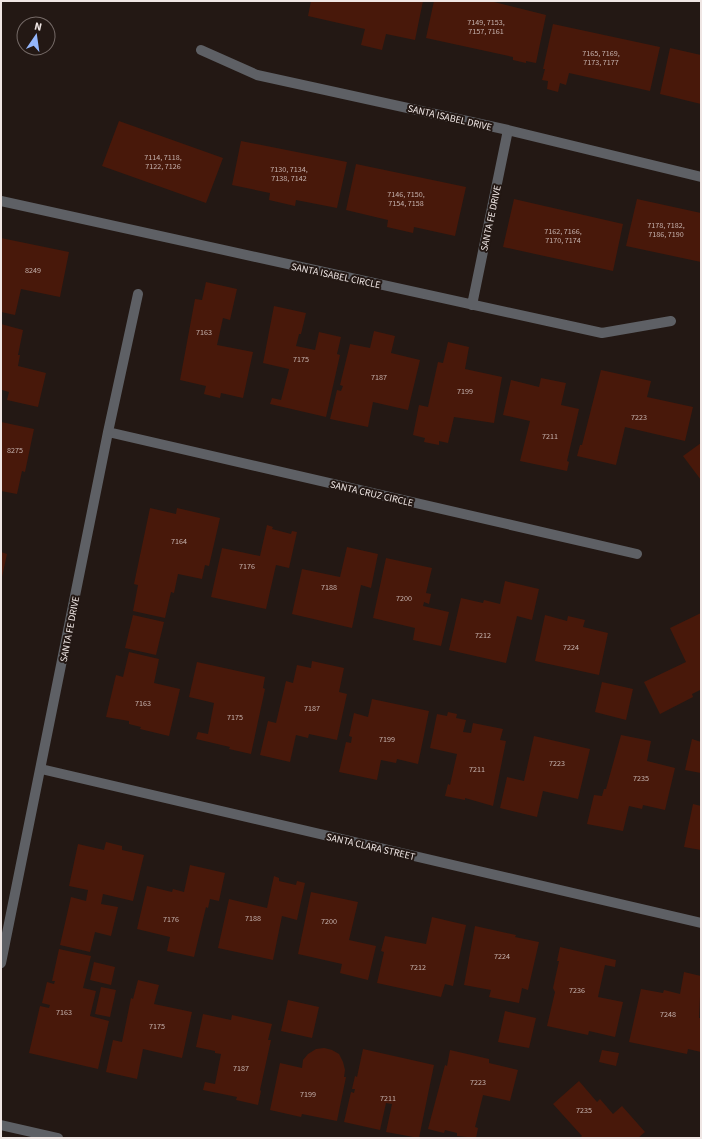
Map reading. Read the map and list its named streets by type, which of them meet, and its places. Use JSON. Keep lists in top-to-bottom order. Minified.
{"streets":{"street":["SANTA ISABEL DRIVE","SANTA FE DRIVE","SANTA ISABEL CIRCLE","SANTA CRUZ CIRCLE","SANTA CLARA STREET"]},"crossings":[["SANTA ISABEL DRIVE","SANTA FE DRIVE"],["SANTA FE DRIVE","SANTA ISABEL CIRCLE"],["SANTA FE DRIVE","SANTA CRUZ CIRCLE"],["SANTA FE DRIVE","SANTA CLARA STREET"]],"house_numbers":["7149, 7153, 7157, 7161","7165, 7169, 7173, 7177","7114, 7118, 7122, 7126","7130, 7134, 7138, 7142","7146, 7150, 7154, 7158","7178, 7182, 7186, 7190","7162, 7166, 7170, 7174","8249","7163","7175","7187","7199","7223","7211","8275","7164","7176","7188","7200","7212","7224","7163","7187","7175","7199","7223","7211","7235","7188","7176","7200","7224","7212","7236","7163","7248","7175","7187","7223","7199","7211","7235"],"north":"top"}
